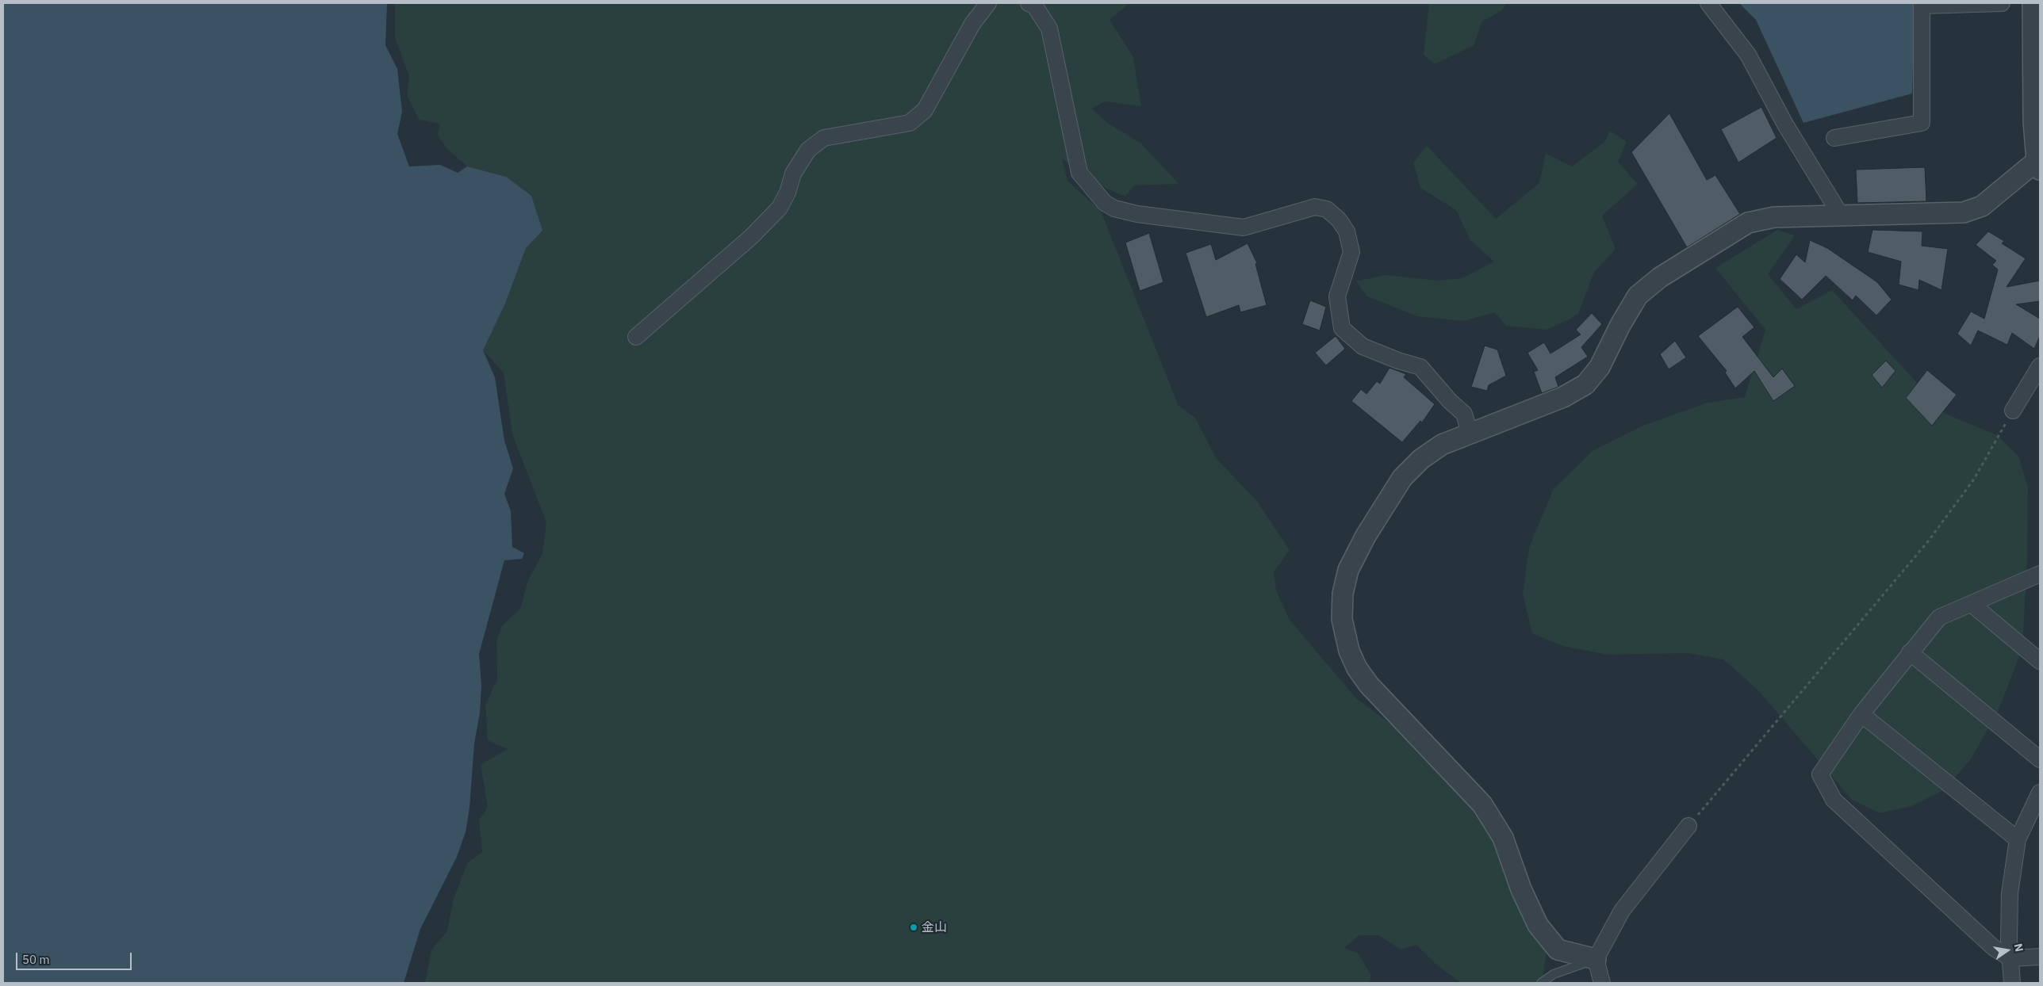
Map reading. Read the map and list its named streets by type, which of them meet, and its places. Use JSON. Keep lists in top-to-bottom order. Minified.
{"places":["金山"],"scale_bar":"50 m","north":"right"}
